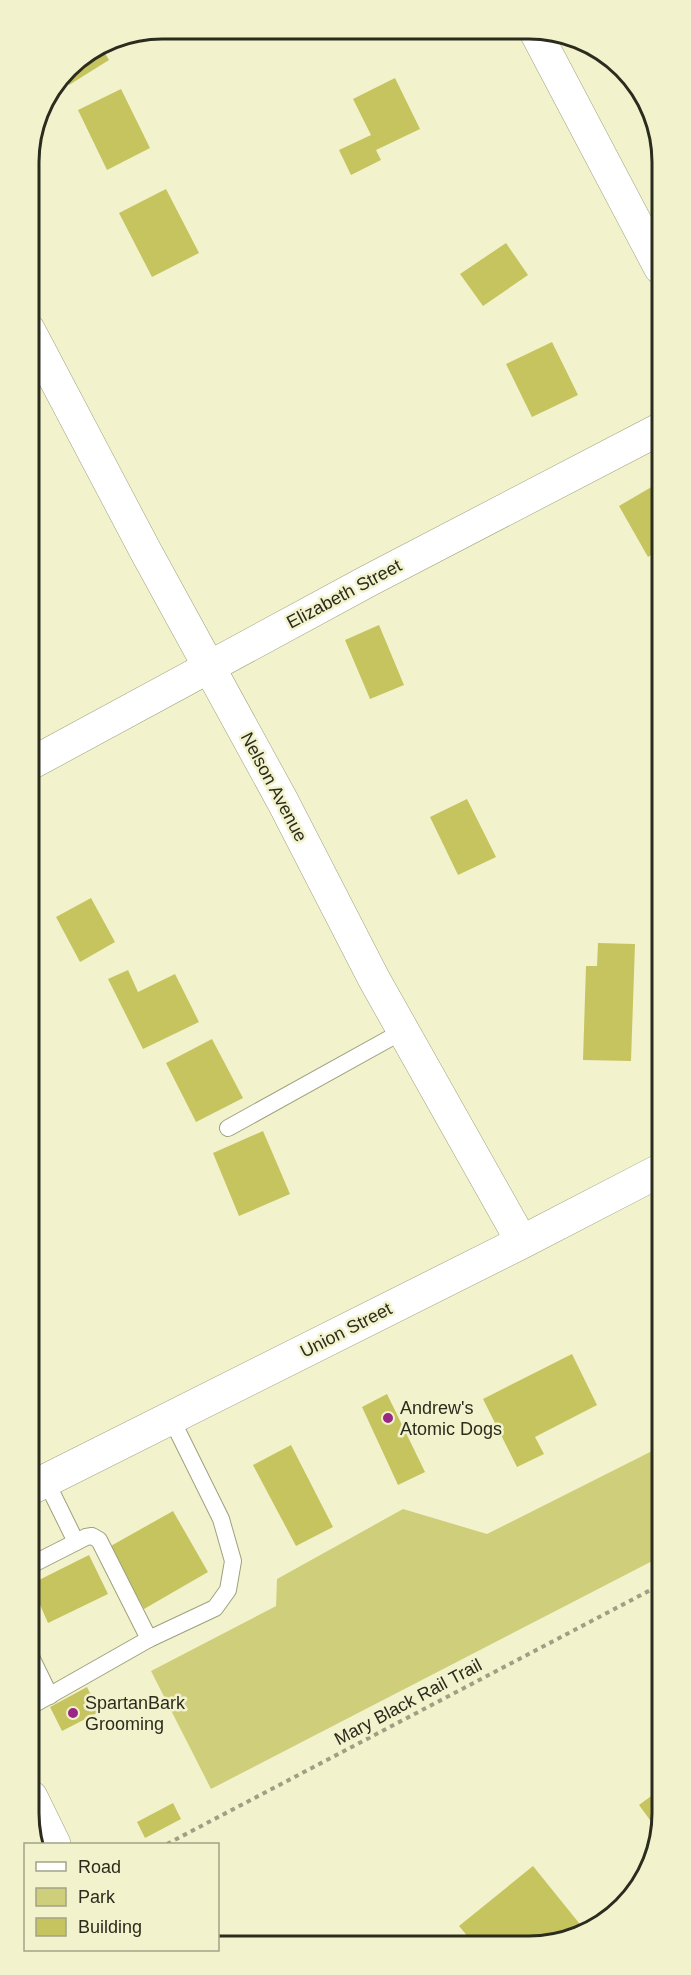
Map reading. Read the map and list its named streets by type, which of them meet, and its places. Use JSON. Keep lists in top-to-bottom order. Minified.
{"streets":{"main road":["Union Street"],"street":["Elizabeth Street","Nelson Avenue"],"path":["Mary Black Rail Trail"]},"crossings":[["Elizabeth Street","Nelson Avenue"],["Nelson Avenue","Union Street"]],"places":["Andrew's Atomic Dogs","SpartanBark Grooming"],"legend":["Road","Park","Building"]}
